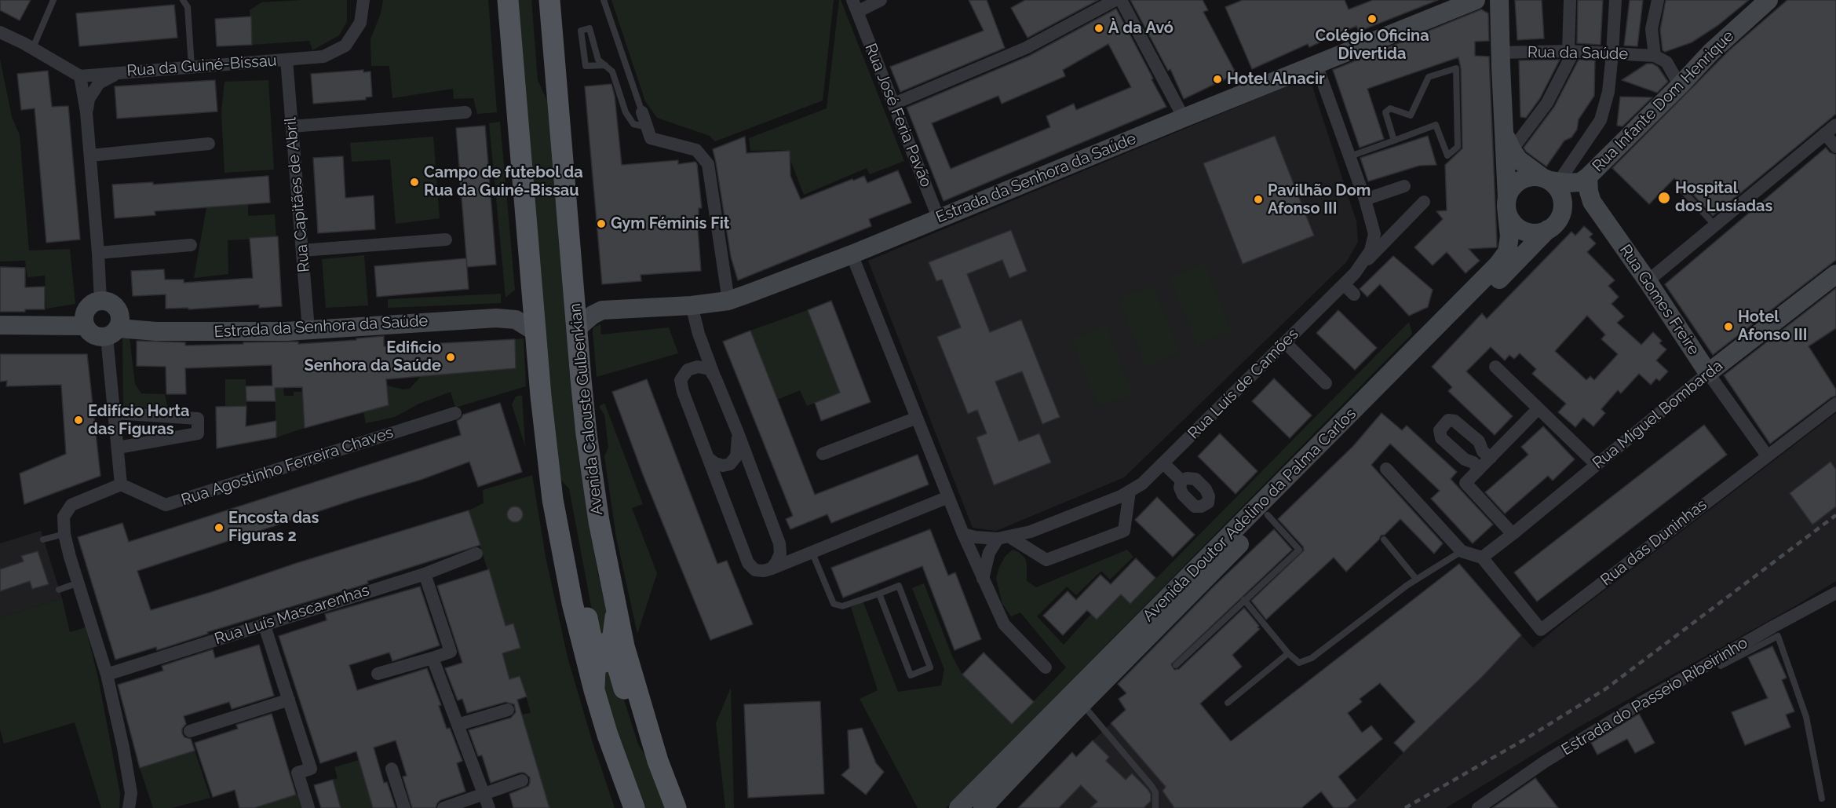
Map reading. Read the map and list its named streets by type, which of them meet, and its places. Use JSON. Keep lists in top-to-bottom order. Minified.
{"streets":{"main road":["Avenida Calouste Gulbenkian"],"street":["Rua da Saúde","Rua da Guiné-Bissau","Rua Infante Dom Henrique","Rua José Feria Pavão","Estrada da Senhora da Saúde","Rua Capitães de Abril","Rua Gomes Freire","Rua Luís de Camões","Rua Miguel Bombarda","Rua Agostinho Ferreira Chaves","Avenida Doutor Adelino da Palma Carlos","Rua das Duninhas","Rua Luís Mascarenhas","Estrada do Passeio Ribeirinho"]},"crossings":[["Rua da Saúde","Avenida Doutor Adelino da Palma Carlos"],["Rua da Guiné-Bissau","Rua Capitães de Abril"],["Rua Infante Dom Henrique","Rua Gomes Freire"],["Rua Infante Dom Henrique","Avenida Doutor Adelino da Palma Carlos"],["Rua José Feria Pavão","Estrada da Senhora da Saúde"],["Estrada da Senhora da Saúde","Rua Capitães de Abril"],["Estrada da Senhora da Saúde","Rua Luís de Camões"],["Estrada da Senhora da Saúde","Avenida Doutor Adelino da Palma Carlos"],["Rua Gomes Freire","Rua Miguel Bombarda"],["Rua Gomes Freire","Avenida Doutor Adelino da Palma Carlos"],["Rua Gomes Freire","Rua das Duninhas"],["Rua Miguel Bombarda","Rua das Duninhas"]],"places":["Colégio Oficina Divertida","À da Avó","Hotel Alnacir","Campo de futebol da Rua da Guiné-Bissau","Hospital dos Lusíadas","Pavilhão Dom Afonso III","Gym Féminis Fit","Hotel Afonso III","Edificio Senhora da Saúde","Edifício Horta das Figuras","Encosta das Figuras 2"]}
